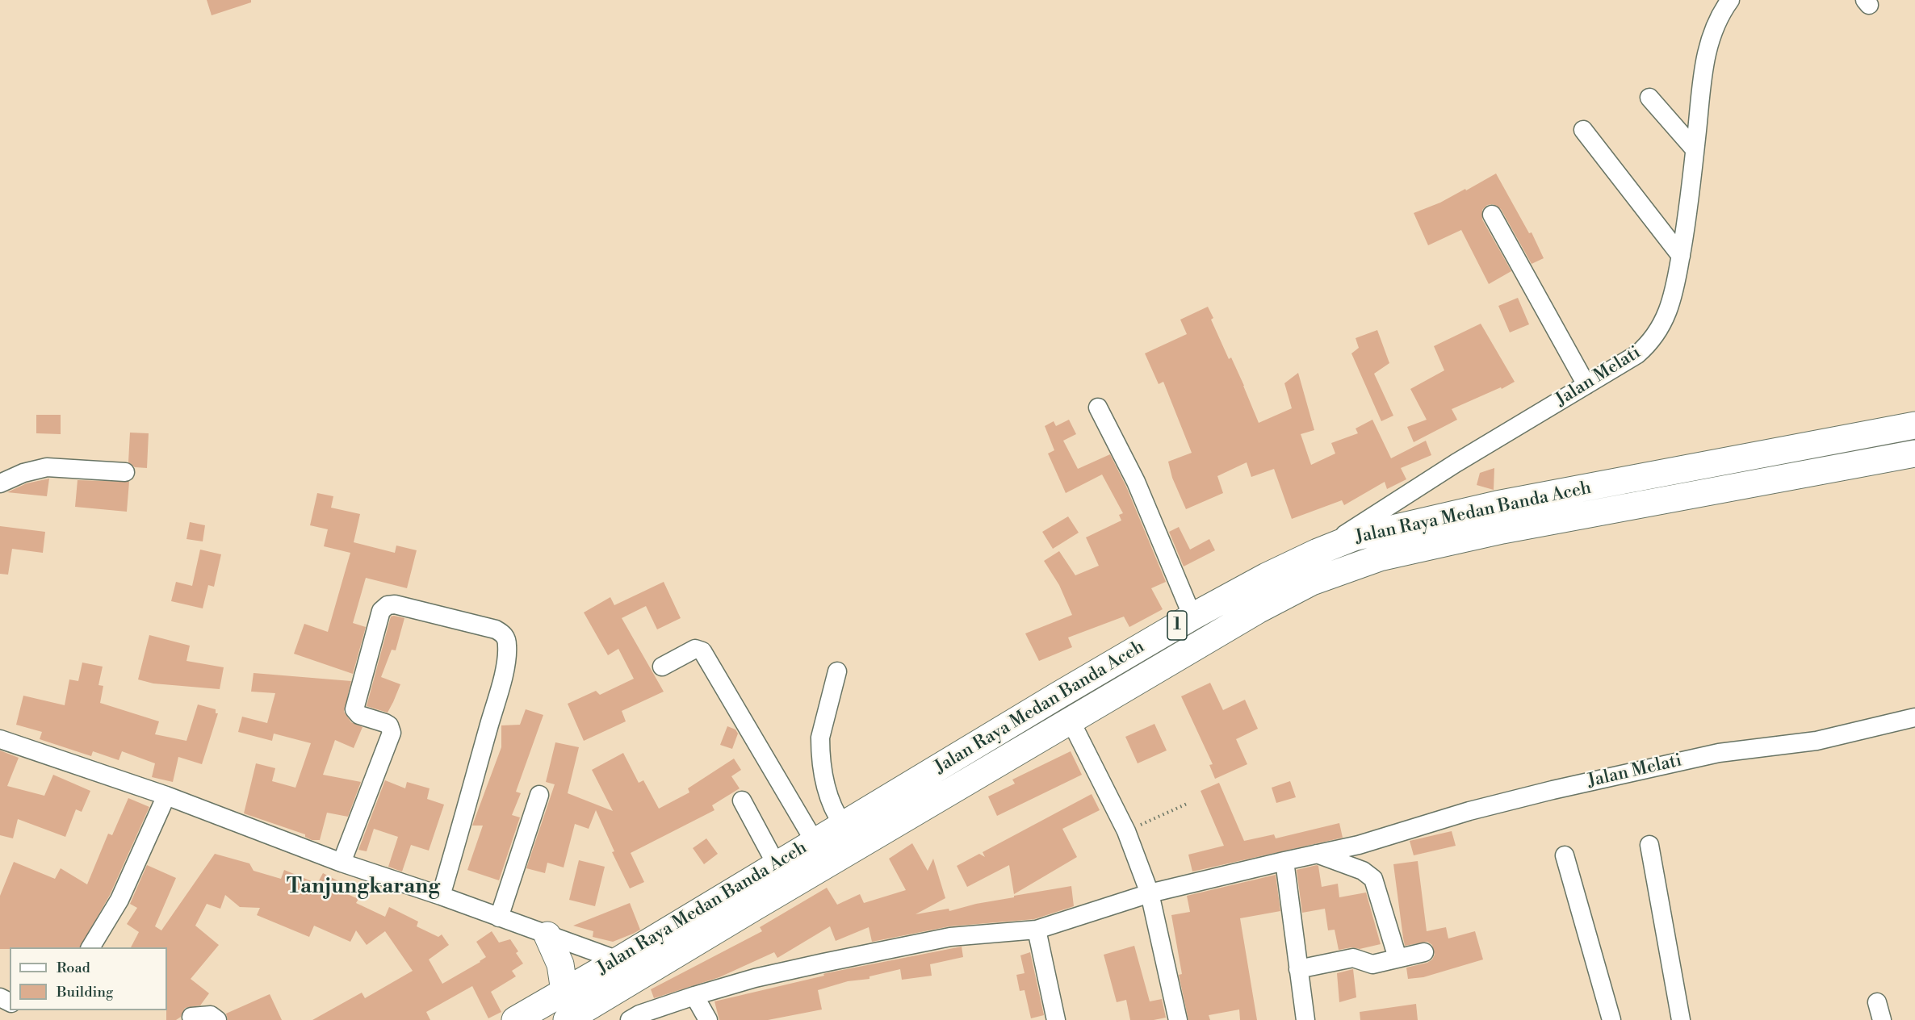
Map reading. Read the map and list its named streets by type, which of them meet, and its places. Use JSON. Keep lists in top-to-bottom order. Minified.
{"streets":{"highway":["Jalan Raya Medan Banda Aceh","1"],"street":["Jalan Melati"]},"crossings":[["Jalan Melati","Jalan Raya Medan Banda Aceh"]],"districts":["Tanjungkarang"],"legend":["Road","Building"]}
